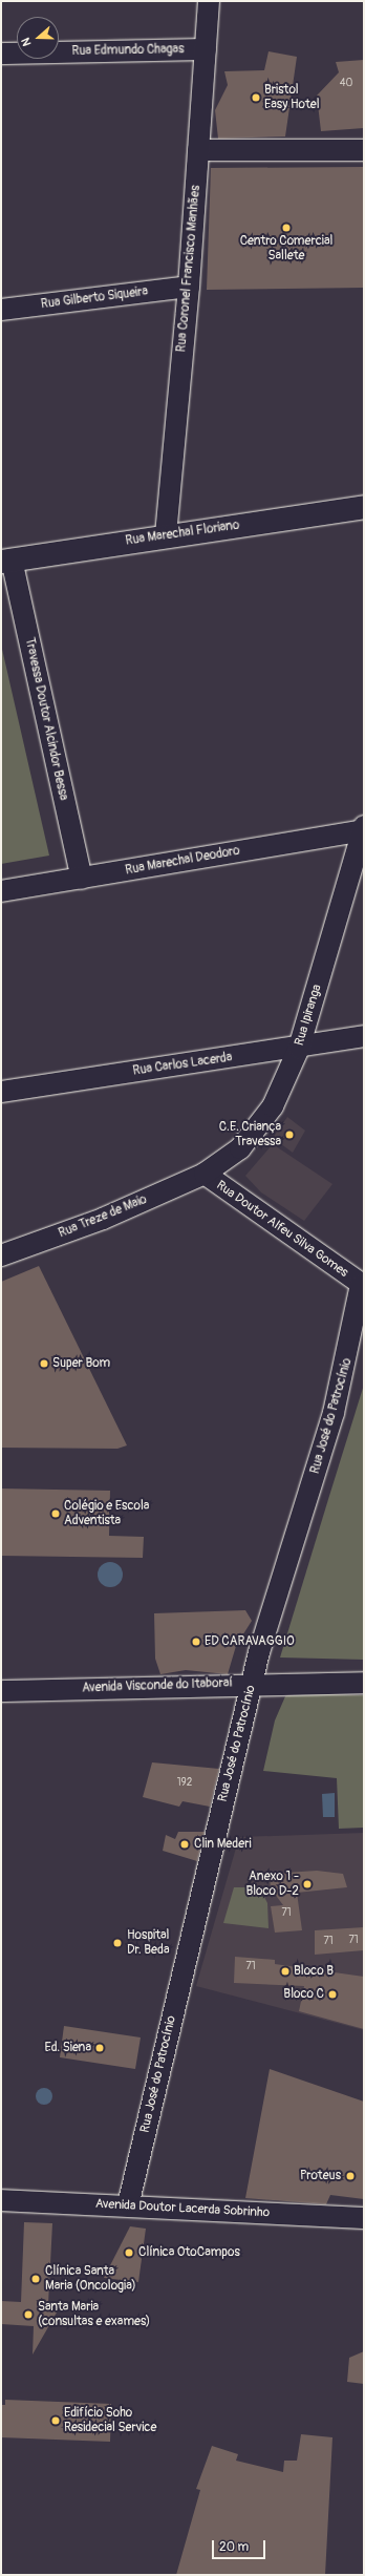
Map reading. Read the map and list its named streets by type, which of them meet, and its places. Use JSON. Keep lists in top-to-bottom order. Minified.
{"streets":{"main road":["Rua Marechal Floriano"],"street":["Rua Edmundo Chagas","Rua Coronel Francisco Manhães","Rua Gilberto Siqueira","Travessa Doutor Alcindor Bessa","Rua Marechal Deodoro","Rua Ipiranga","Rua Carlos Lacerda","Rua Treze de Maio","Rua Doutor Alfeu Silva Gomes","Rua José do Patrocínio","Avenida Visconde do Itaboraí","Avenida Doutor Lacerda Sobrinho"]},"crossings":[["Rua Edmundo Chagas","Rua Coronel Francisco Manhães"],["Rua Coronel Francisco Manhães","Rua Gilberto Siqueira"],["Rua Coronel Francisco Manhães","Rua Marechal Floriano"],["Rua Marechal Floriano","Travessa Doutor Alcindor Bessa"],["Travessa Doutor Alcindor Bessa","Rua Marechal Deodoro"],["Rua Marechal Deodoro","Rua Ipiranga"],["Rua Ipiranga","Rua Carlos Lacerda"],["Rua Ipiranga","Rua Treze de Maio"],["Rua Ipiranga","Rua Doutor Alfeu Silva Gomes"],["Rua Treze de Maio","Rua Doutor Alfeu Silva Gomes"],["Rua Doutor Alfeu Silva Gomes","Rua José do Patrocínio"],["Rua José do Patrocínio","Avenida Visconde do Itaboraí"],["Rua José do Patrocínio","Avenida Doutor Lacerda Sobrinho"]],"places":["Bristol Easy Hotel","Centro Comercial Sallete","C.E. Criança Travessa","Super Bom","Colégio e Escola Adventista","ED CARAVAGGIO","Clin Mederi","Anexo 1 - Bloco D-2","Hospital Dr. Beda","Bloco B","Bloco C","Ed. Siena","Proteus","Clínica OtoCampos","Clínica Santa Maria (Oncologia)","Santa Maria (consultas e exames)","Edifício Soho Residecial Service"],"house_numbers":["40","192","71","71","71","71"],"scale_bar":"20 m","north":"left"}
